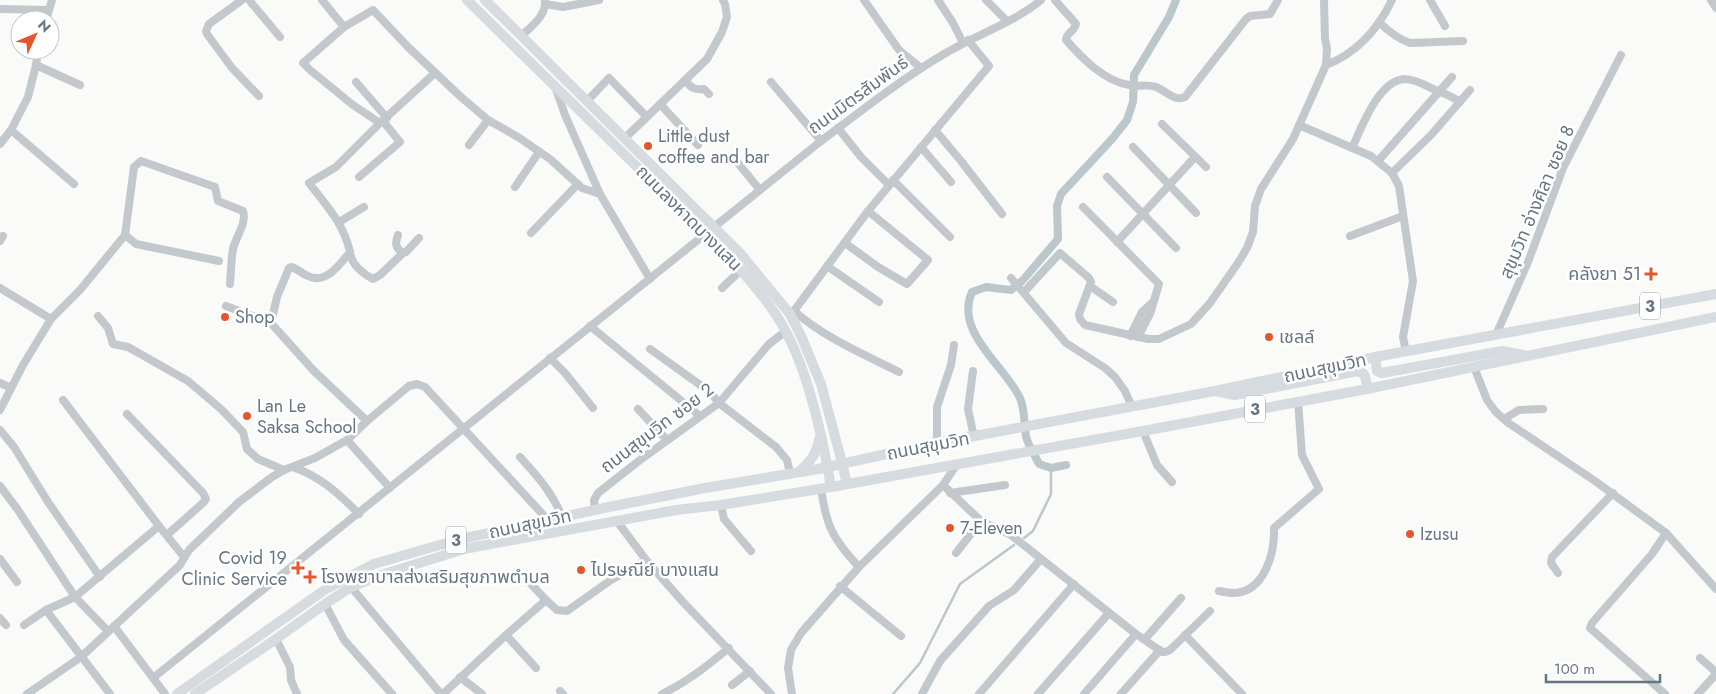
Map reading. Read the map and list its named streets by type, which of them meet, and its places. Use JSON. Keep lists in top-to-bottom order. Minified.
{"streets":{"main road":["ถนนลงหาดบางแสน","3","ถนนสุขุมวิท"],"street":["ถนนมิตรสัมพันธ์","สุขุมวิท อ่างศิลา ซอย 8","ถนนสุขุมวิท ซอย 2"]},"crossings":[["ถนนมิตรสัมพันธ์","ถนนลงหาดบางแสน"],["สุขุมวิท อ่างศิลา ซอย 8","ถนนสุขุมวิท"],["ถนนลงหาดบางแสน","ถนนสุขุมวิท"],["ถนนลงหาดบางแสน","ถนนสุขุมวิท ซอย 2"],["ถนนสุขุมวิท","ถนนสุขุมวิท ซอย 2"]],"places":{"other":["Little dust coffee and bar","Shop","เชลล์","Lan Le Saksa School","7-Eleven","Izusu","ไปรษณีย์ บางแสน"],"health":["คลังยา 51","Covid 19 Clinic Service","โรงพยาบาลส่งเสริมสุขภาพตำบล"]},"scale_bar":"100 m","north":"top right"}
